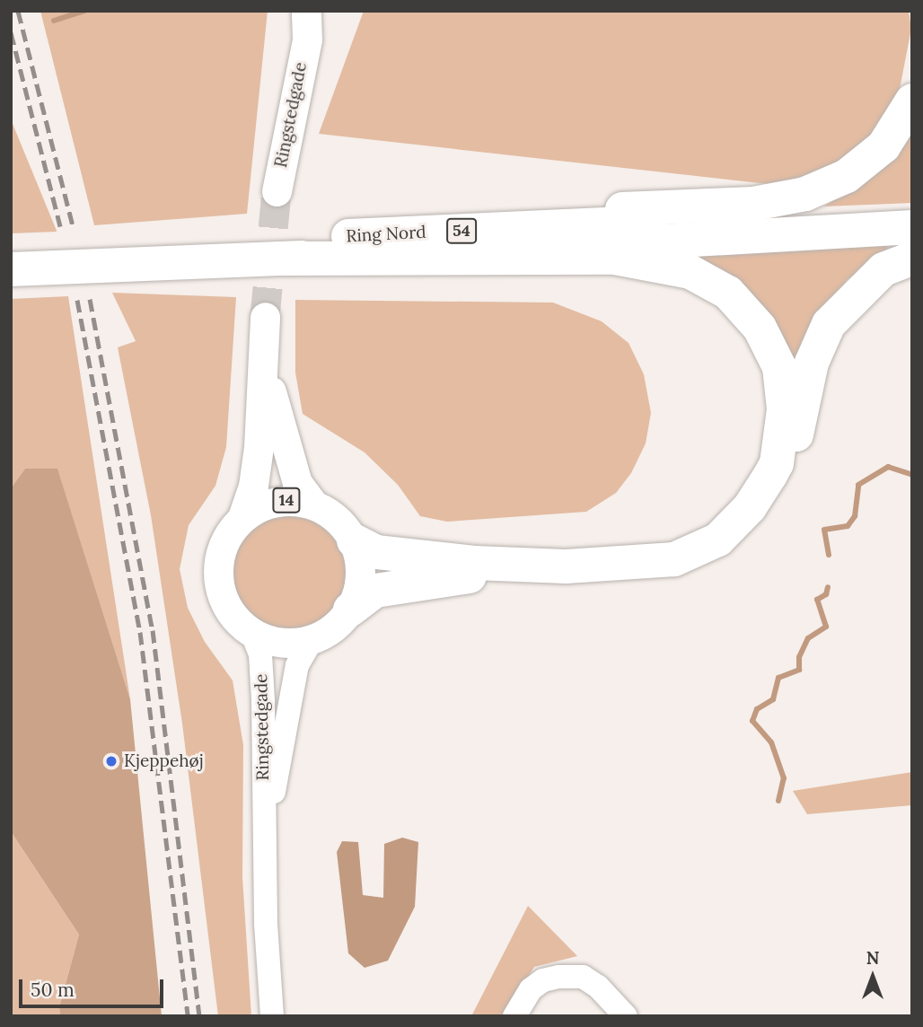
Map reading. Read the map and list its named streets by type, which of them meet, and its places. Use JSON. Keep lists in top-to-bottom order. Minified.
{"streets":{"highway":["54","Ring Nord"],"main road":["Ringstedgade","14"]},"crossings":[["Ringstedgade","14"]],"places":["Kjeppehøj"],"scale_bar":"50 m","north":"top"}
